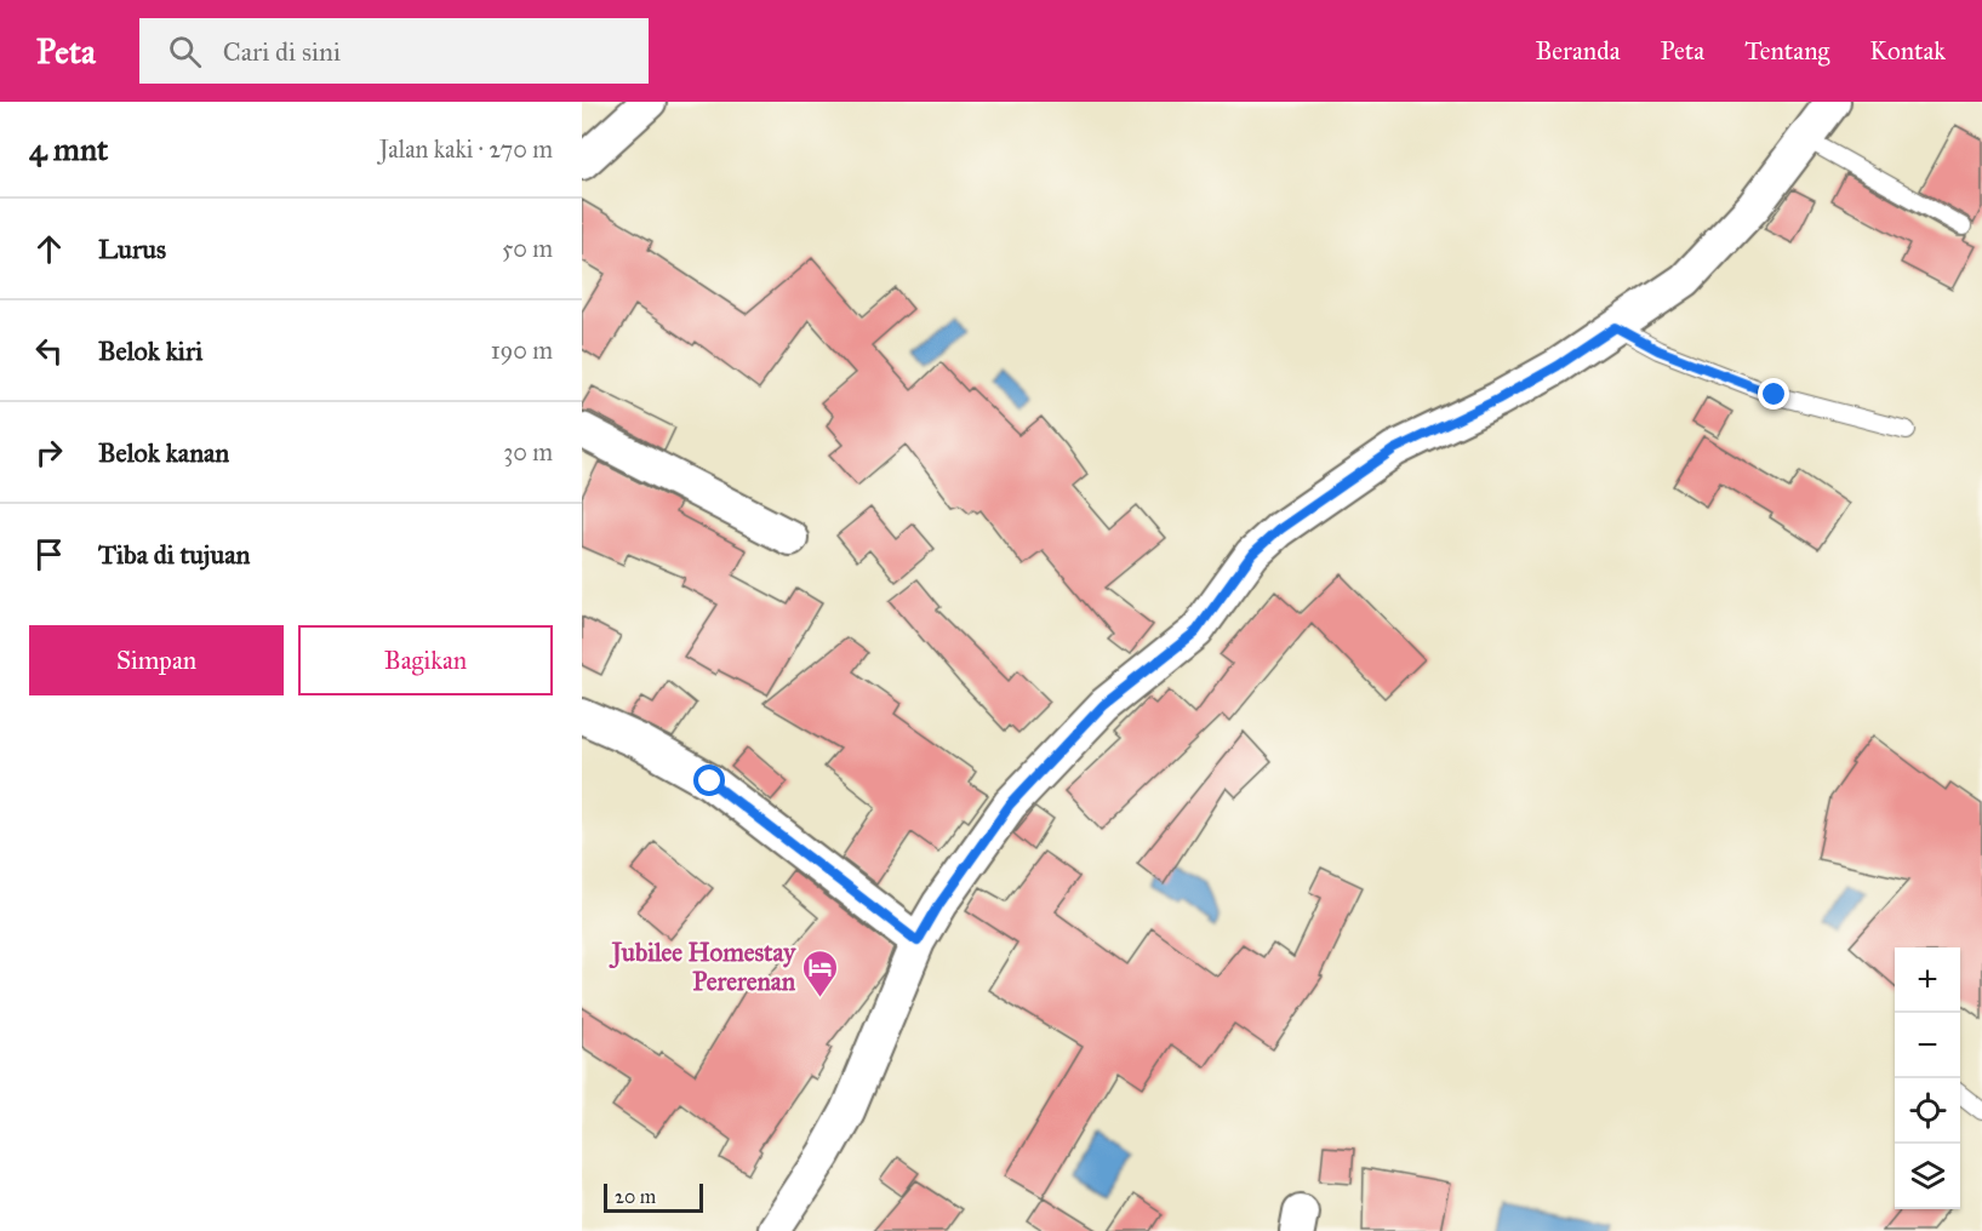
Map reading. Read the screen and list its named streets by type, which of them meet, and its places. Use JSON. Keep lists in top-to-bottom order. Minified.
{"places":{"hotel":["Jubilee Homestay Pererenan"]},"scale_bar":"20 m","page":{"header":"Peta","search":"Cari di sini","nav":["Beranda","Peta","Tentang","Kontak"],"heading":["4 mnt","Jalan kaki · 270 m"],"list":[["Lurus","50 m"],["Belok kiri","190 m"],["Belok kanan","30 m"],"Tiba di tujuan"],"buttons":["Simpan","Bagikan"],"map_buttons":["+","−"],"scale":"20 m"}}
